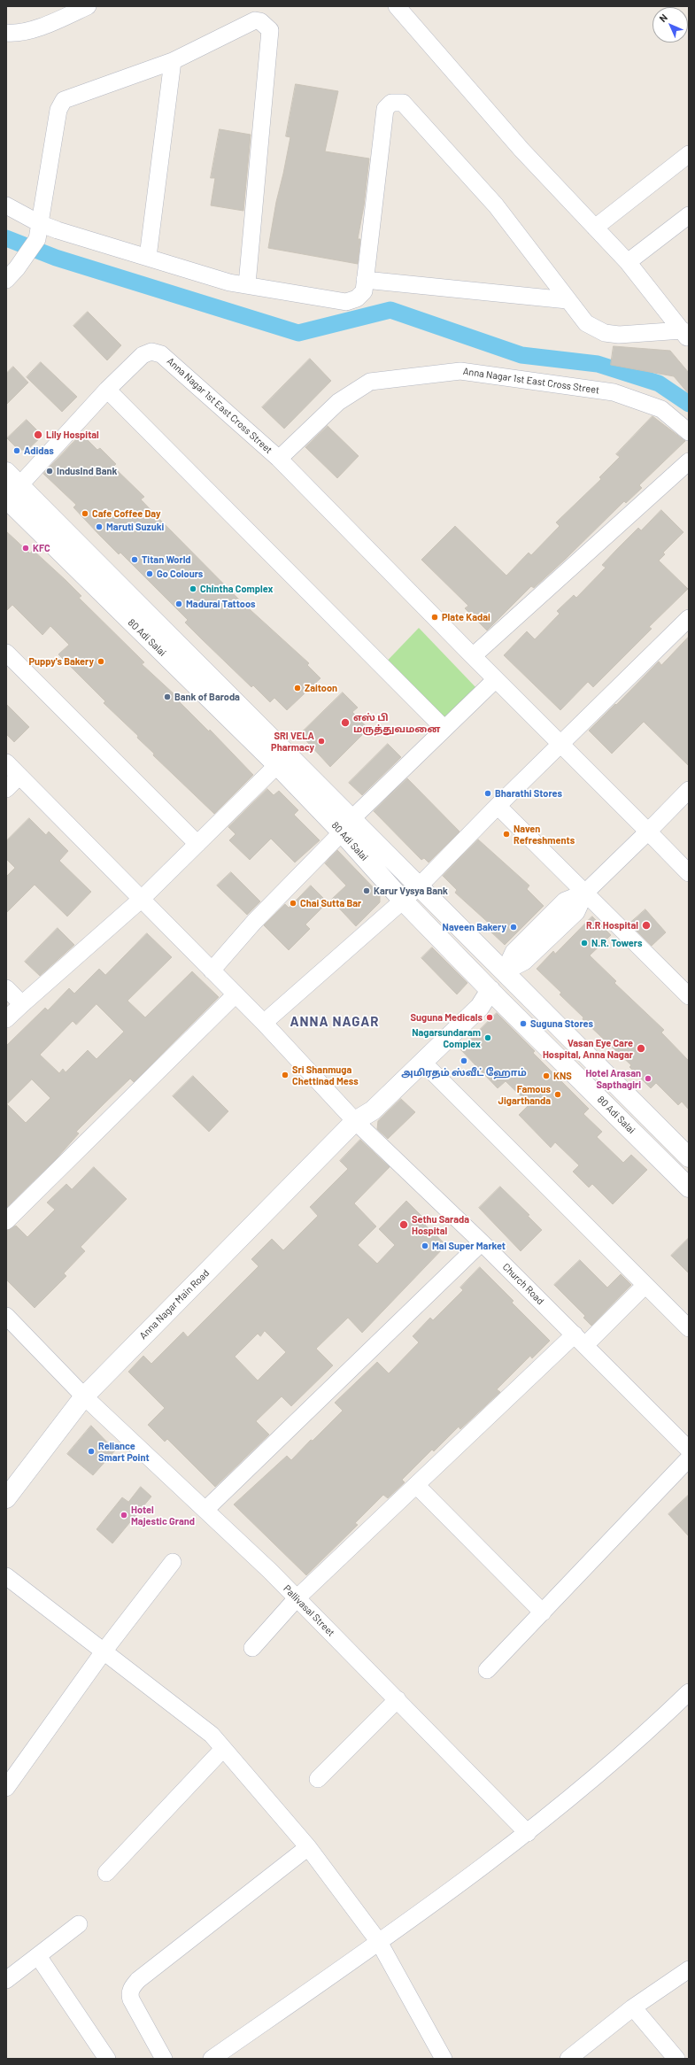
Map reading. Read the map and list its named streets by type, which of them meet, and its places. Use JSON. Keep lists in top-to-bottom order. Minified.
{"streets":{"main road":["80 Adi Salai","Anna Nagar Main Road"],"street":["Anna Nagar 1st East Cross Street","Church Road","Pallivasal Street"]},"crossings":[["Anna Nagar 1st East Cross Street","80 Adi Salai"],["80 Adi Salai","Anna Nagar Main Road"],["Church Road","Anna Nagar Main Road"],["Anna Nagar Main Road","Pallivasal Street"]],"districts":["ANNA NAGAR"],"places":["Lily Hospital","Adidas","IndusInd Bank","Cafe Coffee Day","Maruti Suzuki","KFC","Titan World","Go Colours","Chintha Complex","Madurai Tattoos","Plate Kadai","Puppy's Bakery","Zaitoon","Bank of Baroda","எஸ் பி மருத்துவமனை","SRI VELA Pharmacy","Bharathi Stores","Naven Refreshments","Karur Vysya Bank","Chai Sutta Bar","R.R Hospital","Naveen Bakery","N.R. Towers","Suguna Medicals","Suguna Stores","Nagarsundaram Complex","Vasan Eye Care Hospital, Anna Nagar","அமிரதம் ஸ்வீட் ஹோம்","Sri Shanmuga Chettinad Mess","KNS","Hotel Arasan Sapthagiri","Famous Jigarthanda","Sethu Sarada Hospital","Mal Super Market","Reliance Smart Point","Hotel Majestic Grand"],"north":"top left"}
